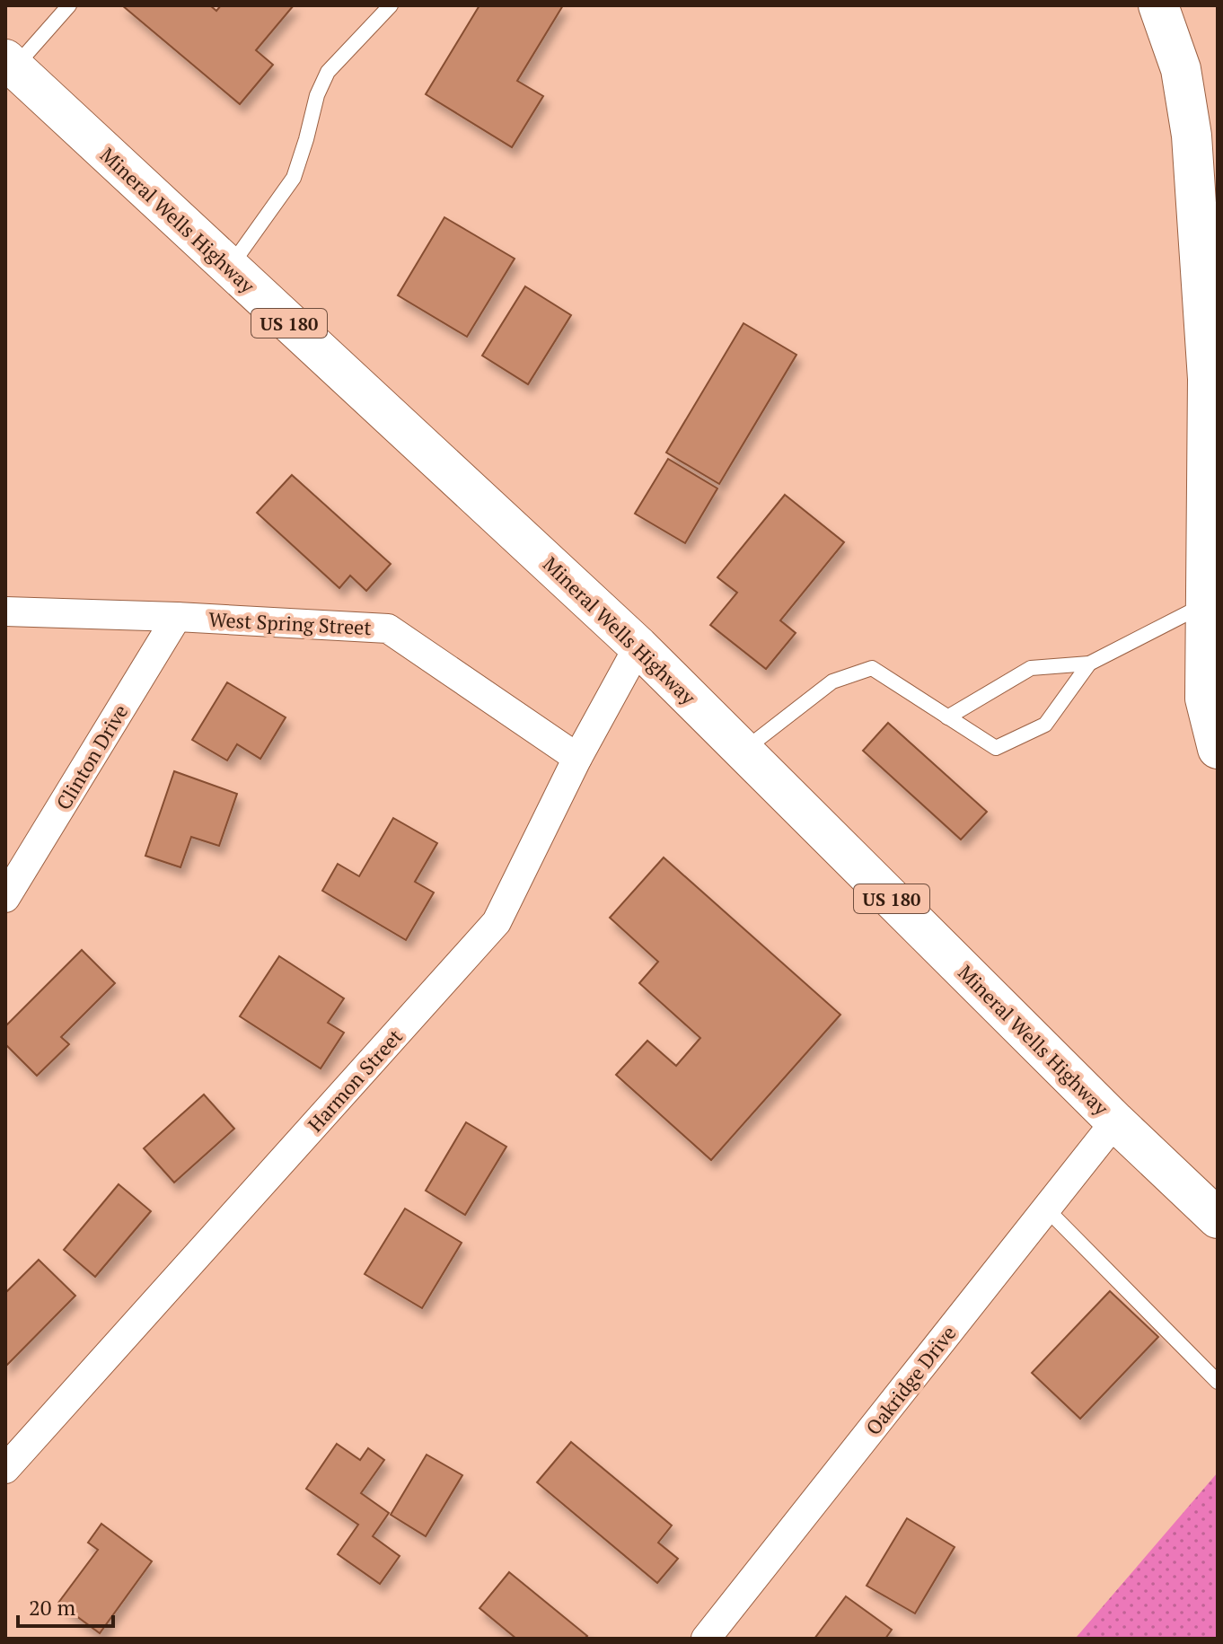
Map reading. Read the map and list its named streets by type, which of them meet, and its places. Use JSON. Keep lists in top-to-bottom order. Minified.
{"streets":{"main road":["Mineral Wells Highway","US 180"],"street":["West Spring Street","Clinton Drive","Harmon Street","Oakridge Drive"]},"crossings":[["Mineral Wells Highway","Harmon Street"],["Mineral Wells Highway","Oakridge Drive"],["West Spring Street","Clinton Drive"],["West Spring Street","Harmon Street"]],"scale_bar":"20 m"}
